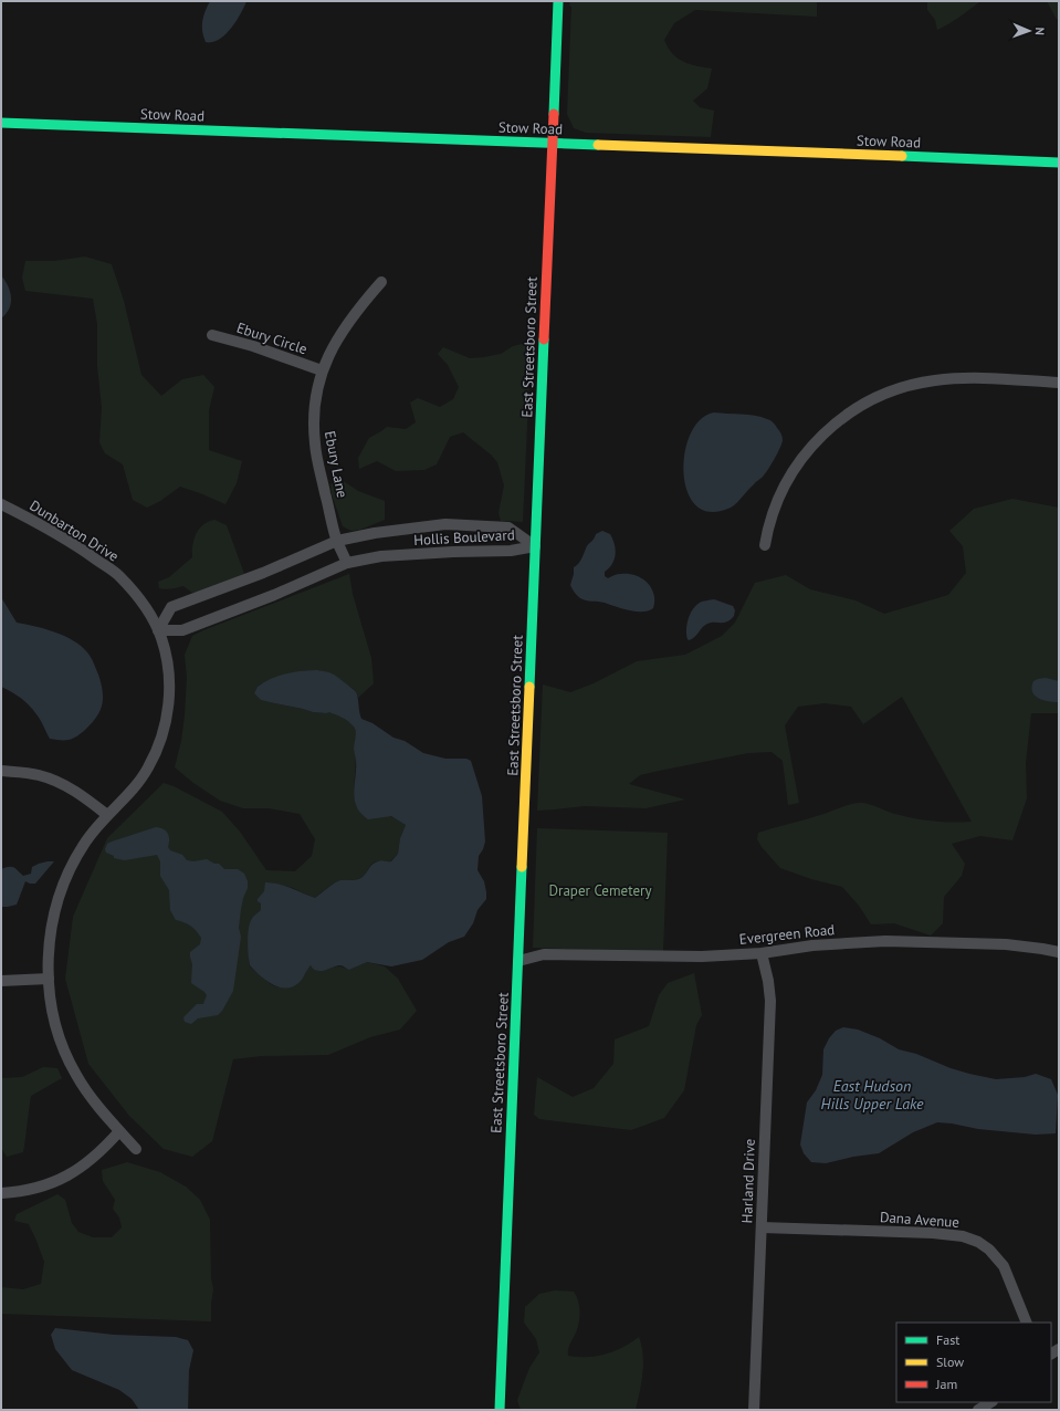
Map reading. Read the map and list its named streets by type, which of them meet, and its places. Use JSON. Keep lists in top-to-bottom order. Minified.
{"streets":{"main road":["Stow Road","East Streetsboro Street"],"street":["Ebury Circle","Ebury Lane","Dunbarton Drive","Hollis Boulevard","Evergreen Road","Harland Drive","Dana Avenue"]},"crossings":[["Stow Road","East Streetsboro Street"],["Ebury Circle","Ebury Lane"],["East Streetsboro Street","Hollis Boulevard"],["East Streetsboro Street","Evergreen Road"],["Ebury Lane","Hollis Boulevard"],["Dunbarton Drive","Hollis Boulevard"],["Evergreen Road","Harland Drive"],["Harland Drive","Dana Avenue"]],"water":["East Hudson Hills Upper Lake"],"parks":["Draper Cemetery"],"legend":["Fast","Slow","Jam"],"north":"right"}
